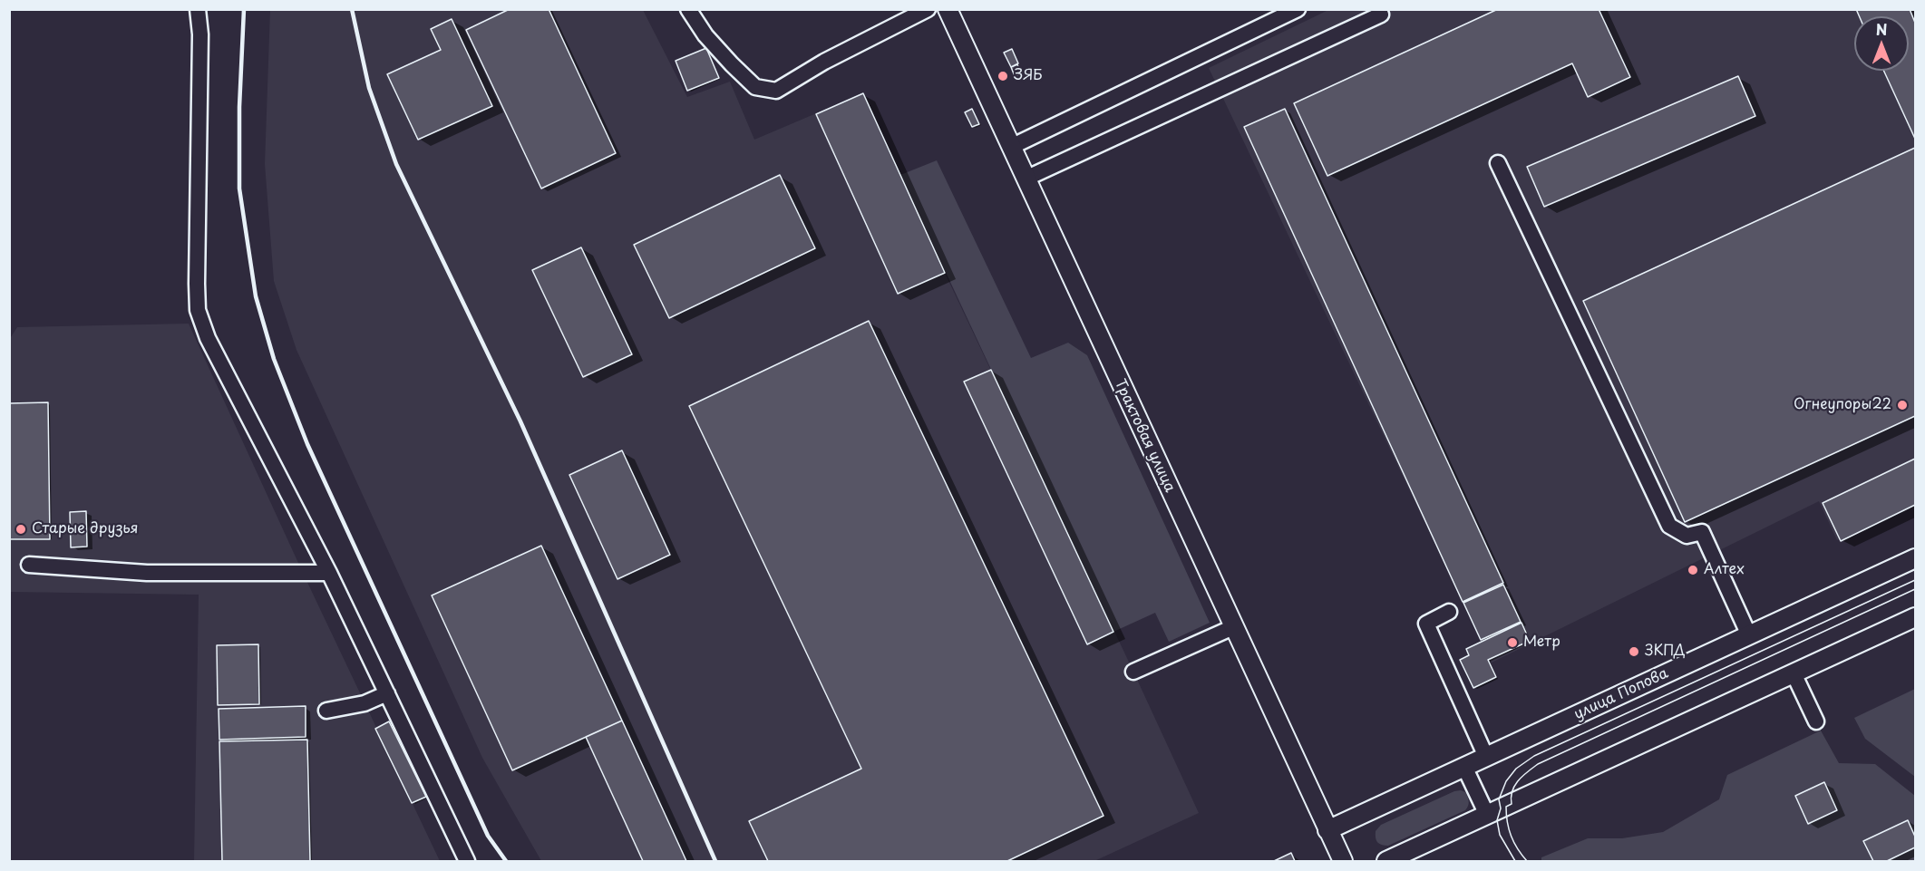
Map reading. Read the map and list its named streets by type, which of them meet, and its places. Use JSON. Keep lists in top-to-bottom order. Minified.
{"streets":{"main road":["Трактовая улица","улица Попова"]},"crossings":[["Трактовая улица","улица Попова"]],"places":["ЗЯБ","Огнеупоры22","Старые друзья","Алтех","Метр","ЗКПД"],"north":"top"}
